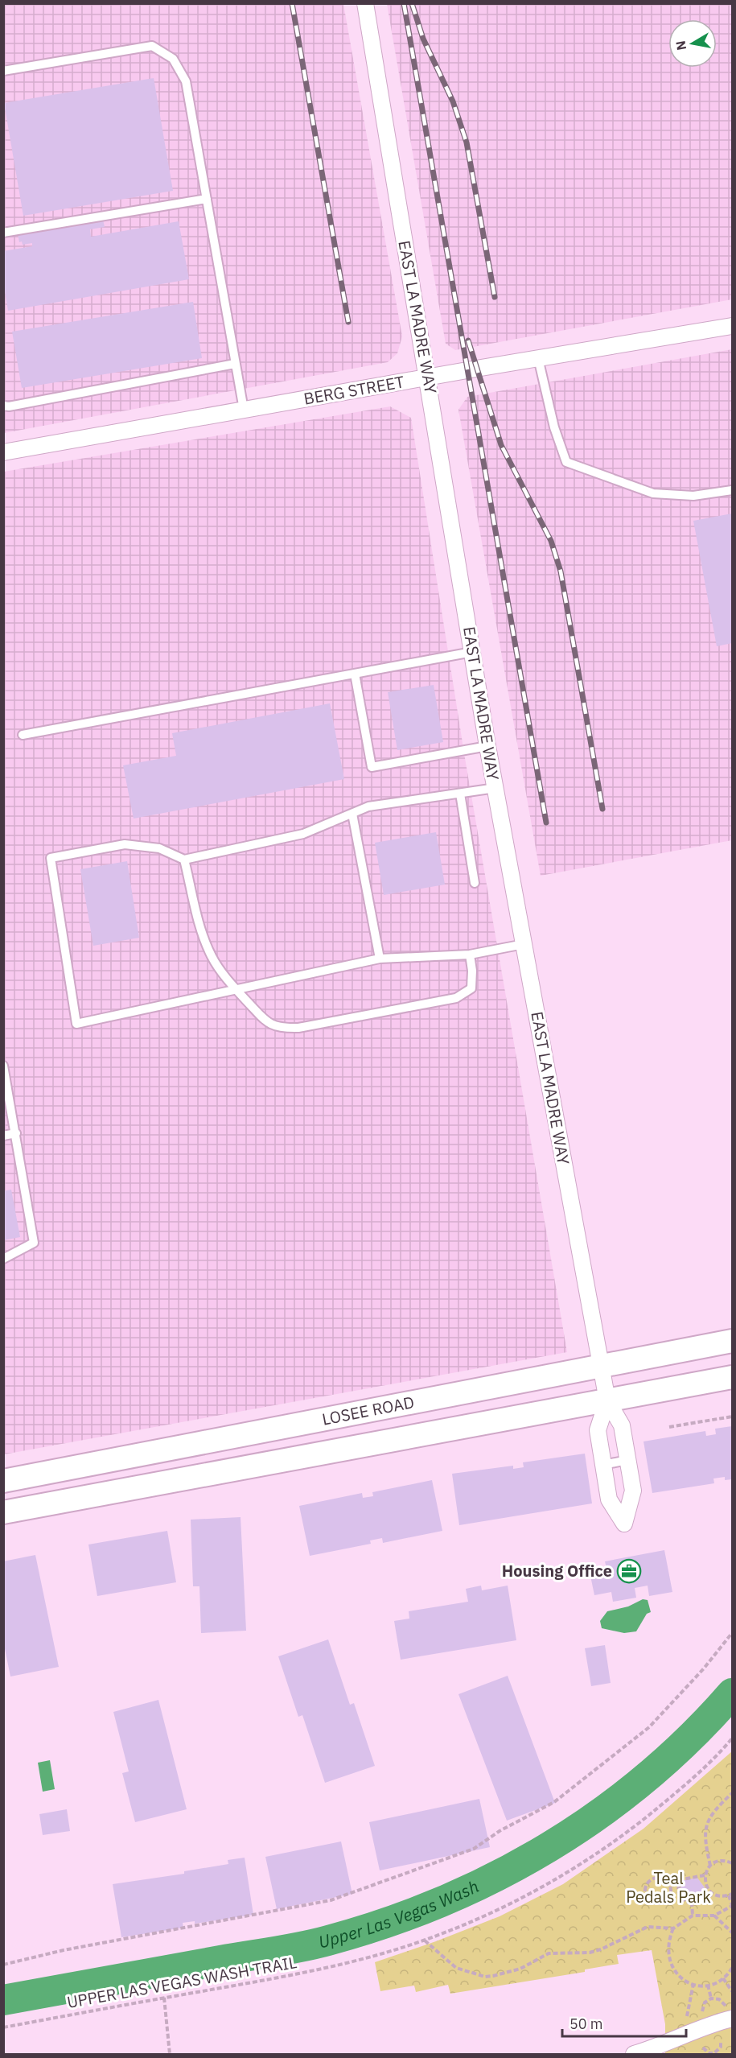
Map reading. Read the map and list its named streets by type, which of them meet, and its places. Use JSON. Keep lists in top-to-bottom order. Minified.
{"streets":{"main road":["LOSEE ROAD"],"street":["EAST LA MADRE WAY","BERG STREET"],"path":["UPPER LAS VEGAS WASH TRAIL"]},"crossings":[["EAST LA MADRE WAY","BERG STREET"],["EAST LA MADRE WAY","LOSEE ROAD"]],"water":["Upper Las Vegas Wash"],"parks":["Teal Pedals Park"],"places":{"office":["Housing Office"]},"scale_bar":"50 m","north":"left"}
